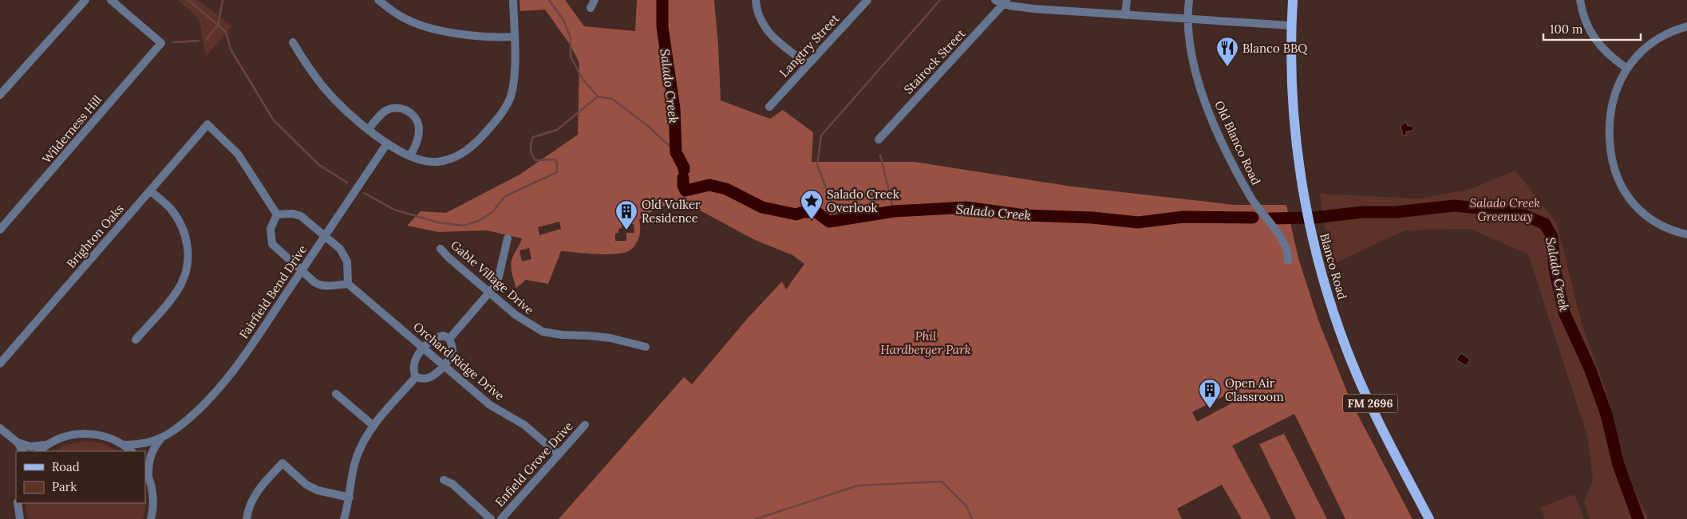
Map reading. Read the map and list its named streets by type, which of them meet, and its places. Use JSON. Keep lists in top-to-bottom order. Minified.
{"streets":{"main road":["Blanco Road","FM 2696"],"street":["Langtry Street","Stairock Street","Wilderness Hill","Old Blanco Road","Brighton Oaks","Gable Village Drive","Fairfield Bend Drive","Orchard Ridge Drive","Enfield Grove Drive"]},"crossings":[["Orchard Ridge Drive","Enfield Grove Drive"]],"water":["Salado Creek"],"parks":["Salado Creek Greenway","Phil Hardberger Park"],"places":{"restaurant":["Blanco BBQ"],"place":["Salado Creek Overlook"],"building":["Old Volker Residence","Open Air Classroom"]},"legend":["Road","Park"],"scale_bar":"100 m"}
